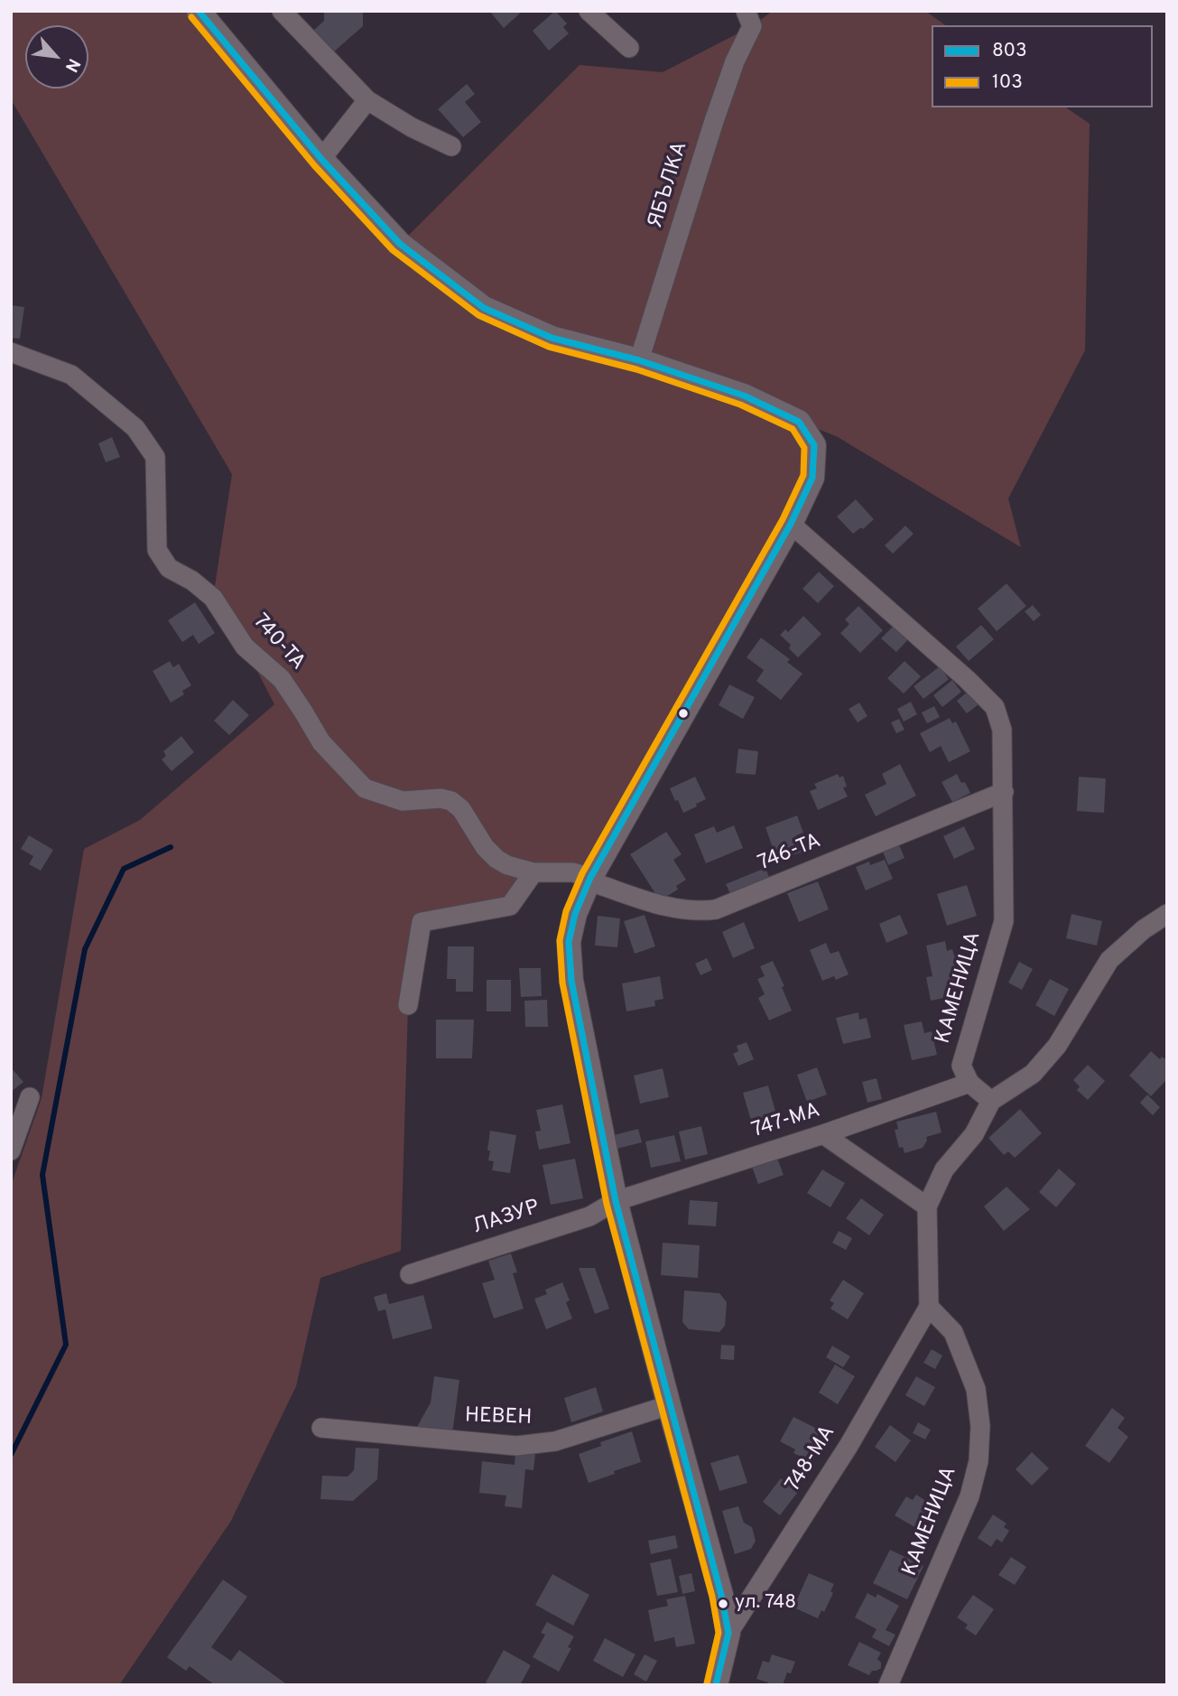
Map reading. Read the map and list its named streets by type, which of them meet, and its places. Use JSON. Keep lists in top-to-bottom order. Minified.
{"streets":{"street":["ЯБЪЛКА","740-ТА","746-ТА","КАМЕНИЦА","747-МА","ЛАЗУР","НЕВЕН","748-МА"]},"crossings":[["740-ТА","746-ТА"],["746-ТА","КАМЕНИЦА"],["КАМЕНИЦА","747-МА"],["КАМЕНИЦА","748-МА"],["747-МА","ЛАЗУР"]],"places":["ул. 748"],"lines":["transit line 803","transit line 103"],"legend":["803","103"],"north":"bottom right"}
